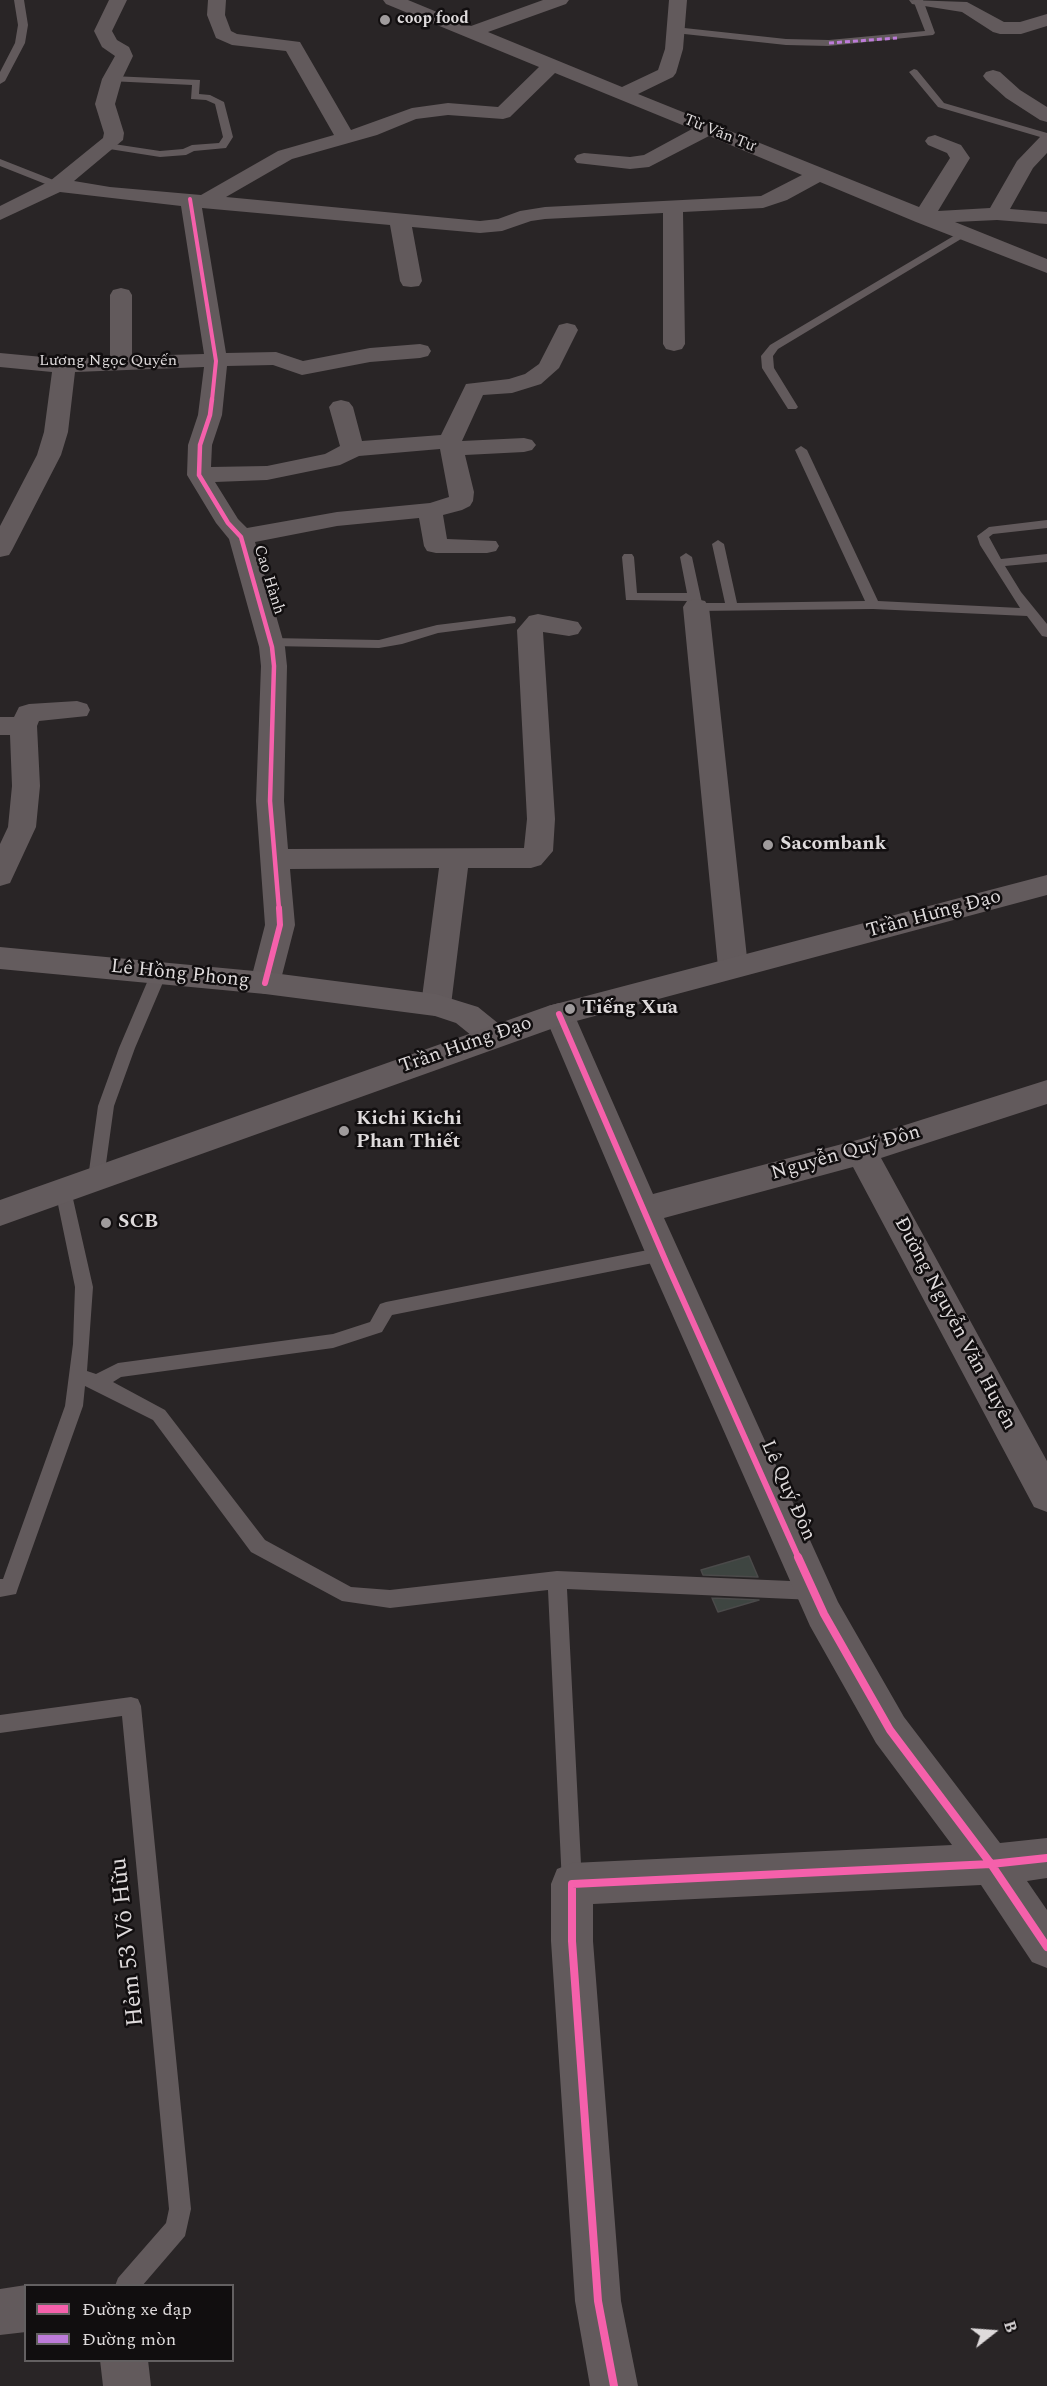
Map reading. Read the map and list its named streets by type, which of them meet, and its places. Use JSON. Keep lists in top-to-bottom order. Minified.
{"streets":{"main road":["Trần Hưng Đạo","Lê Hồng Phong"],"street":["Từ Văn Tư","Lương Ngọc Quyến","Cao Hành","Nguyễn Quý Đôn","Đường Nguyễn Văn Huyên","Lê Quý Đôn"],"lane":["Hẻm 53 Võ Hữu"]},"crossings":[["Cao Hành","Lê Hồng Phong"],["Trần Hưng Đạo","Lê Hồng Phong"],["Trần Hưng Đạo","Lê Quý Đôn"],["Nguyễn Quý Đôn","Đường Nguyễn Văn Huyên"],["Nguyễn Quý Đôn","Lê Quý Đôn"]],"places":["coop food","Sacombank","Tiếng Xưa","Kichi Kichi Phan Thiết","SCB"],"legend":["Đường xe đạp","Đường mòn"],"north":"right"}
